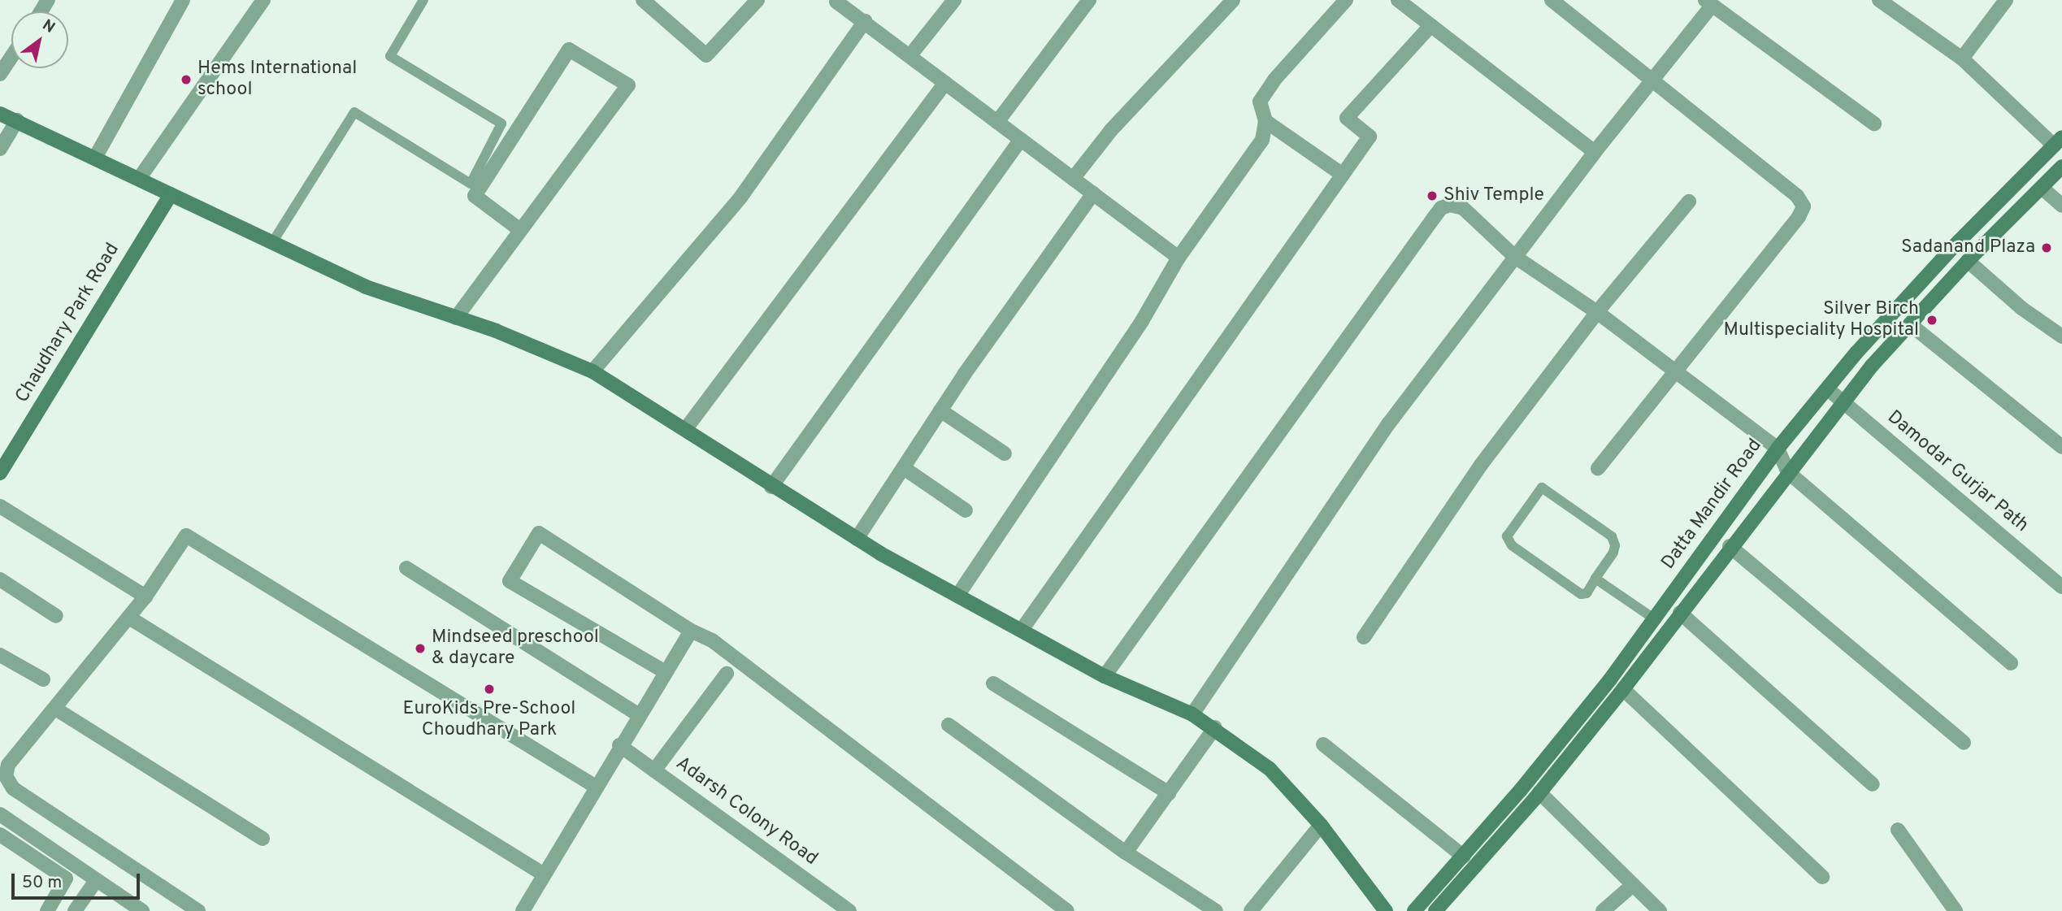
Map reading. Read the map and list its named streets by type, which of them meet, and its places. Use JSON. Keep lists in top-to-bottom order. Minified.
{"streets":{"main road":["Chaudhary Park Road","Datta Mandir Road"],"street":["Damodar Gurjar Path","Adarsh Colony Road"]},"crossings":[["Damodar Gurjar Path","Datta Mandir Road"]],"places":["Hems International school","Shiv Temple","Sadanand Plaza","Silver Birch Multispeciality Hospital","Mindseed preschool & daycare","EuroKids Pre-School Choudhary Park"],"scale_bar":"50 m","north":"top right"}
